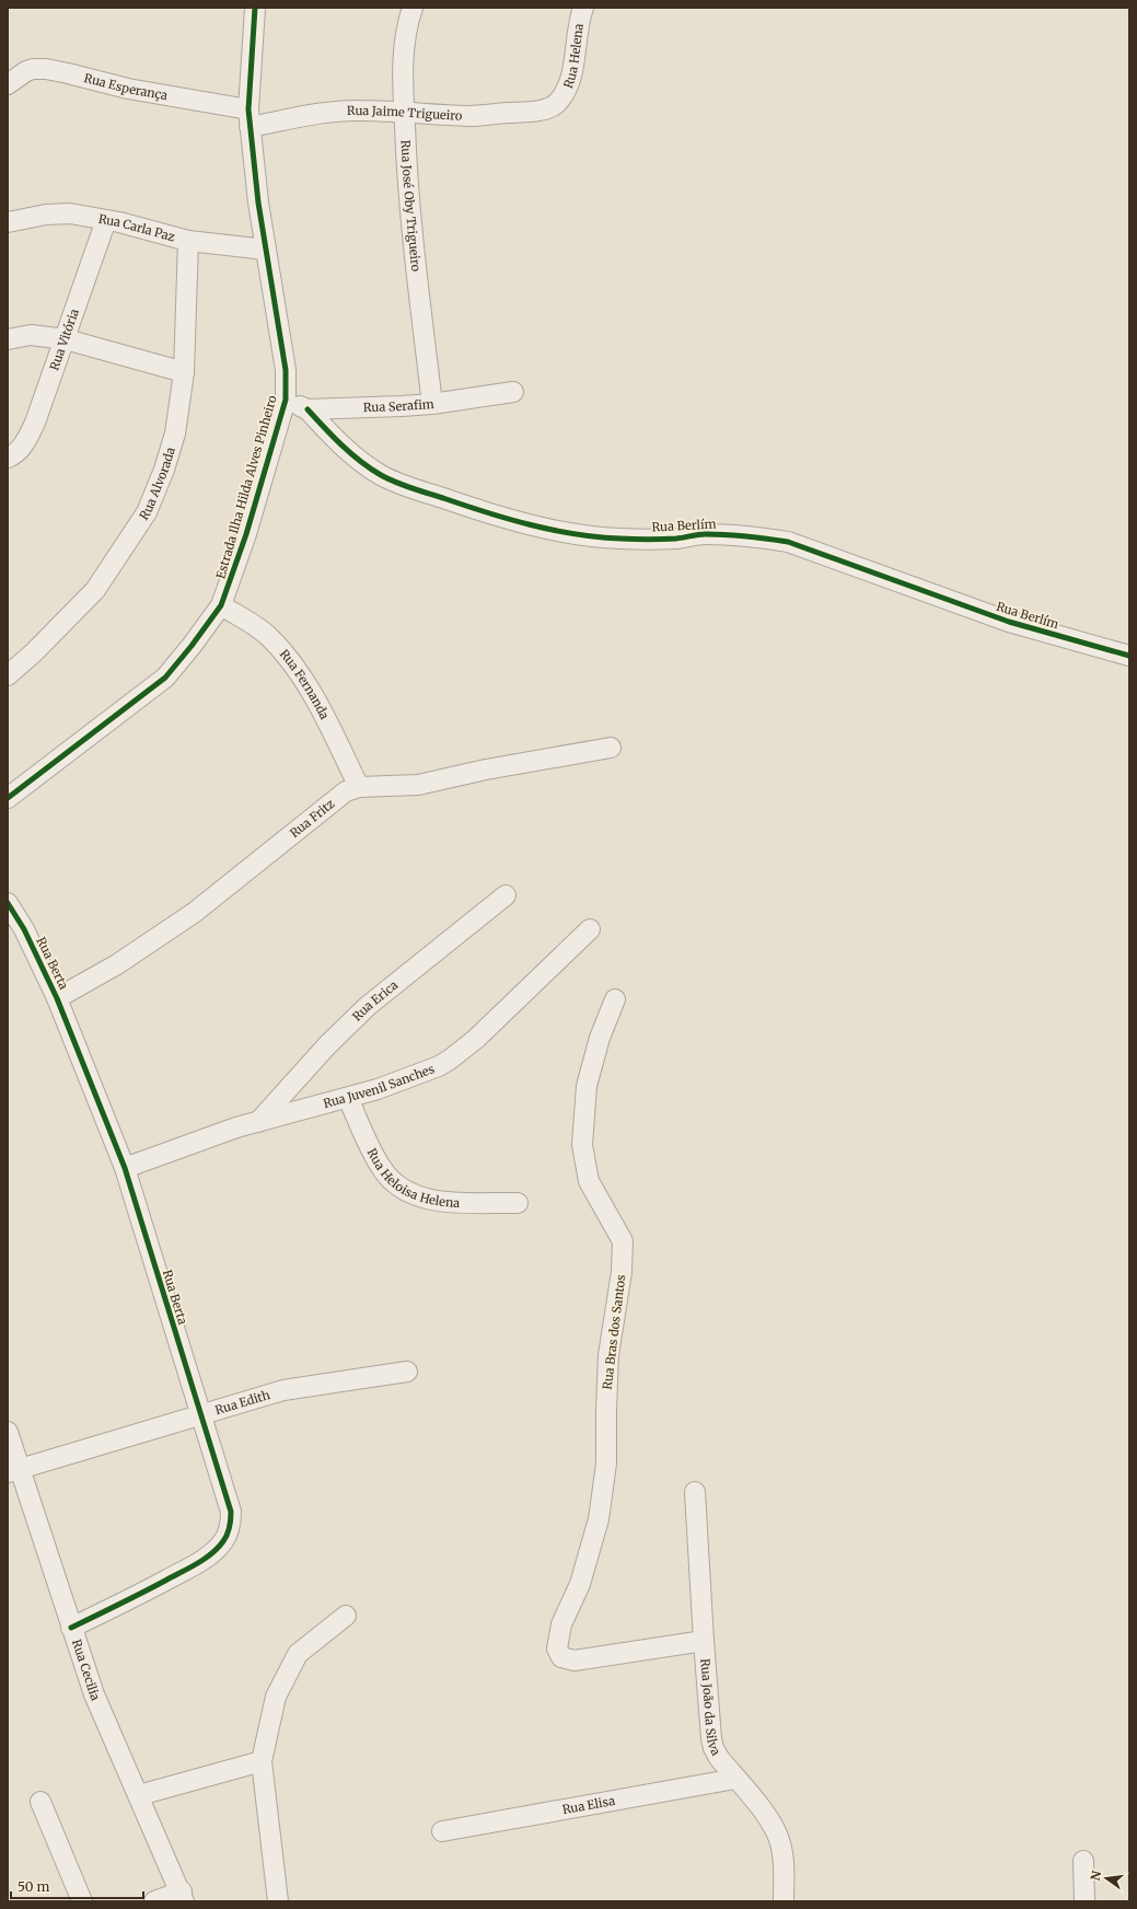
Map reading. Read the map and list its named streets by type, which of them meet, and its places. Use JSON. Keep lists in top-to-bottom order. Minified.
{"streets":{"street":["Rua Helena","Rua Esperança","Rua Jaime Trigueiro","Rua José Oby Trigueiro","Rua Carla Paz","Rua Vitória","Rua Serafim","Rua Alvorada","Estrada Ilha Hilda Alves Pinheiro","Rua Berlím","Rua Fernanda","Rua Fritz","Rua Berta","Rua Erica","Rua Juvenil Sanches","Rua Heloisa Helena","Rua Bras dos Santos","Rua Edith","Rua Cecilia","Rua João da Silva","Rua Elisa"]},"crossings":[["Rua Helena","Rua Jaime Trigueiro"],["Rua Esperança","Rua Jaime Trigueiro"],["Rua Esperança","Estrada Ilha Hilda Alves Pinheiro"],["Rua Jaime Trigueiro","Rua José Oby Trigueiro"],["Rua Jaime Trigueiro","Estrada Ilha Hilda Alves Pinheiro"],["Rua José Oby Trigueiro","Rua Serafim"],["Rua Carla Paz","Rua Vitória"],["Rua Carla Paz","Rua Alvorada"],["Rua Carla Paz","Estrada Ilha Hilda Alves Pinheiro"],["Rua Serafim","Estrada Ilha Hilda Alves Pinheiro"],["Rua Serafim","Rua Berlím"],["Estrada Ilha Hilda Alves Pinheiro","Rua Fernanda"],["Rua Fernanda","Rua Fritz"],["Rua Fritz","Rua Berta"],["Rua Berta","Rua Juvenil Sanches"],["Rua Berta","Rua Edith"],["Rua Berta","Rua Cecilia"],["Rua Erica","Rua Juvenil Sanches"],["Rua Juvenil Sanches","Rua Heloisa Helena"],["Rua Bras dos Santos","Rua João da Silva"],["Rua Edith","Rua Cecilia"],["Rua João da Silva","Rua Elisa"]],"scale_bar":"50 m","north":"left"}
